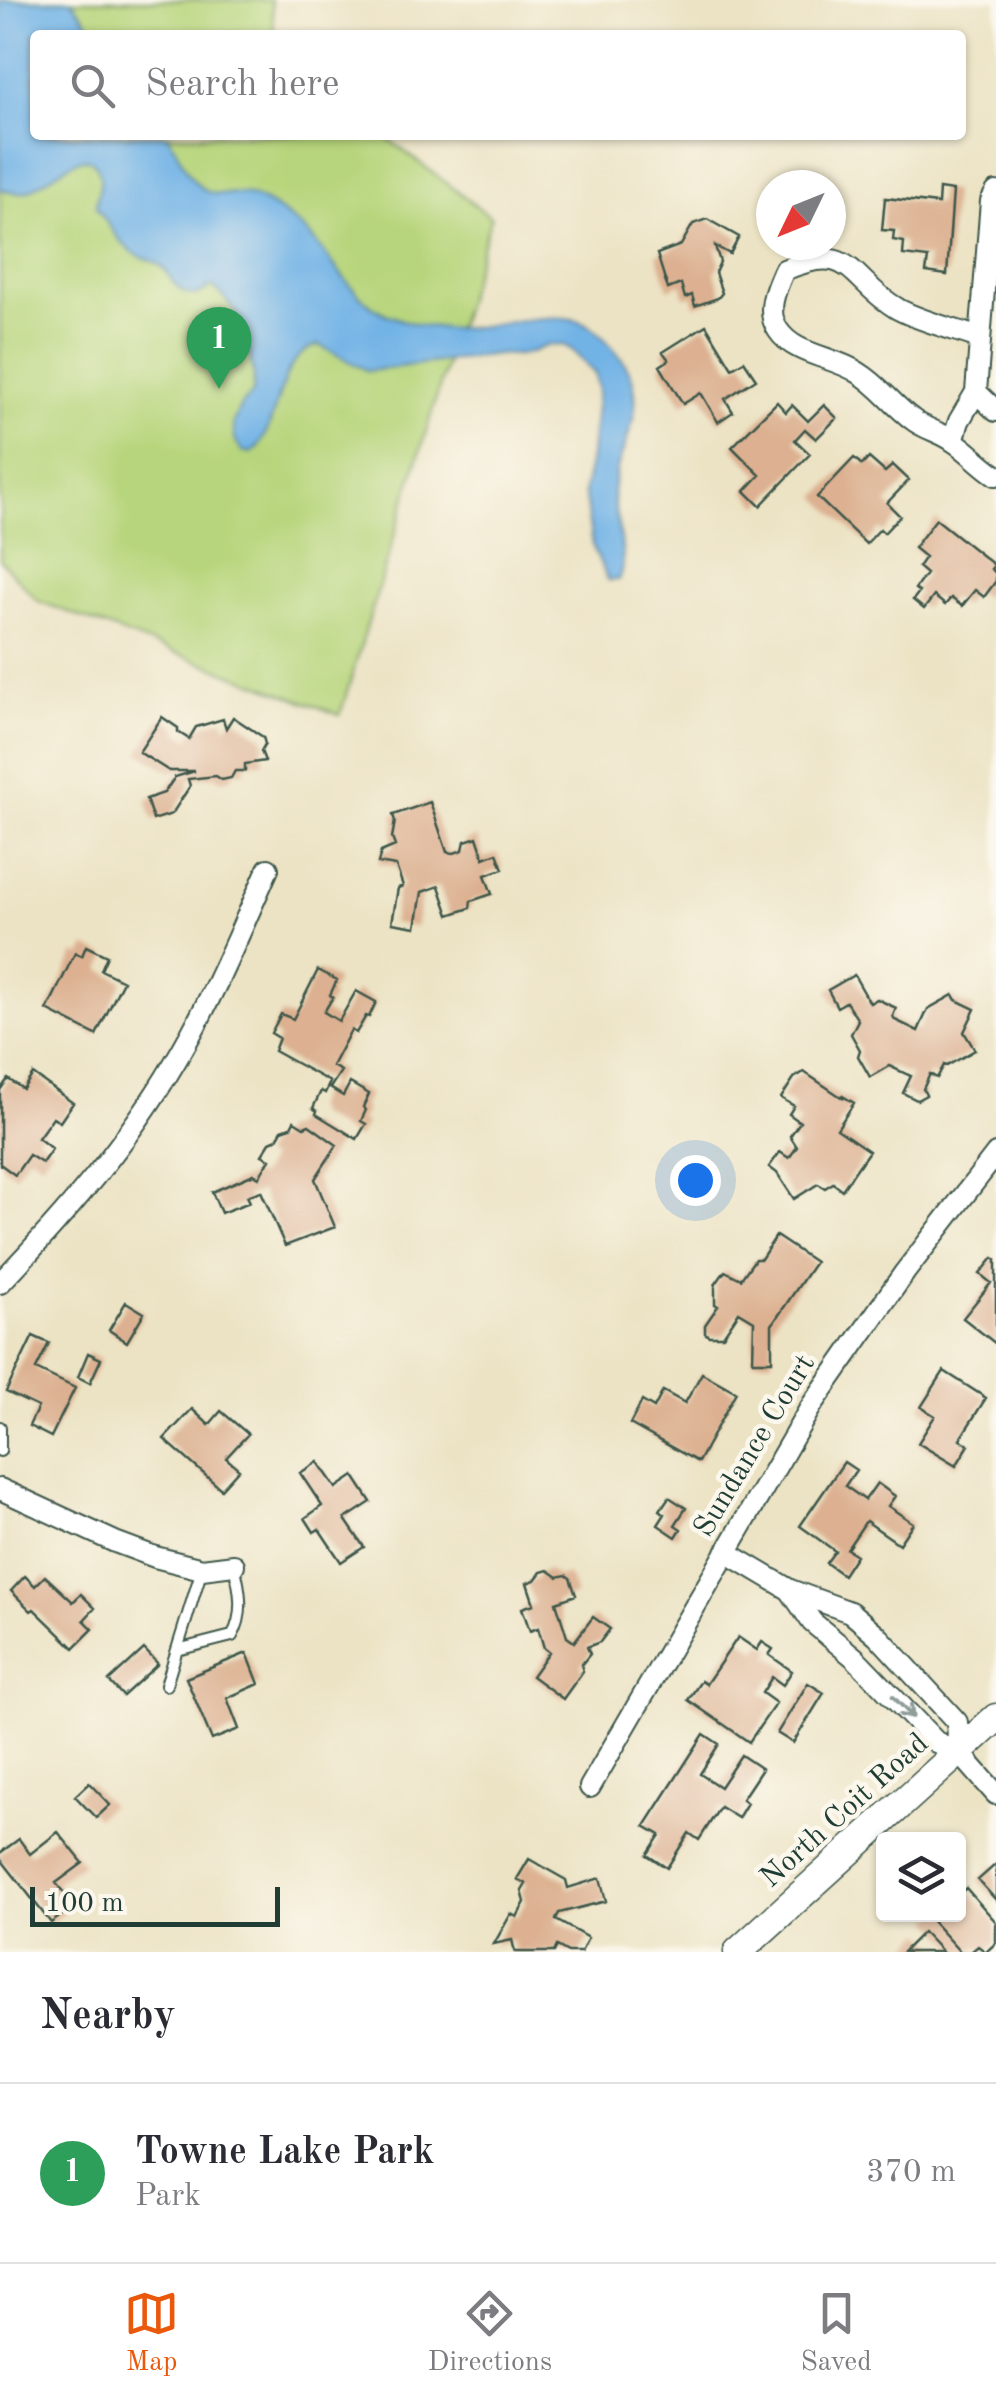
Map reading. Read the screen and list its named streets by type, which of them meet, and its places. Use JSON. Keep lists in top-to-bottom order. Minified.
{"streets":{"main road":["North Coit Road"],"street":["Sundance Court"]},"scale_bar":"100 m","north":"bottom left","page":{"search":"Search here","pins":"1","scale":"100 m","heading":"Nearby","list":[{"mark":"1","name":"Towne Lake Park","note":"Park","value":"370 m"}],"nav":["Map","Directions","Saved"]}}
